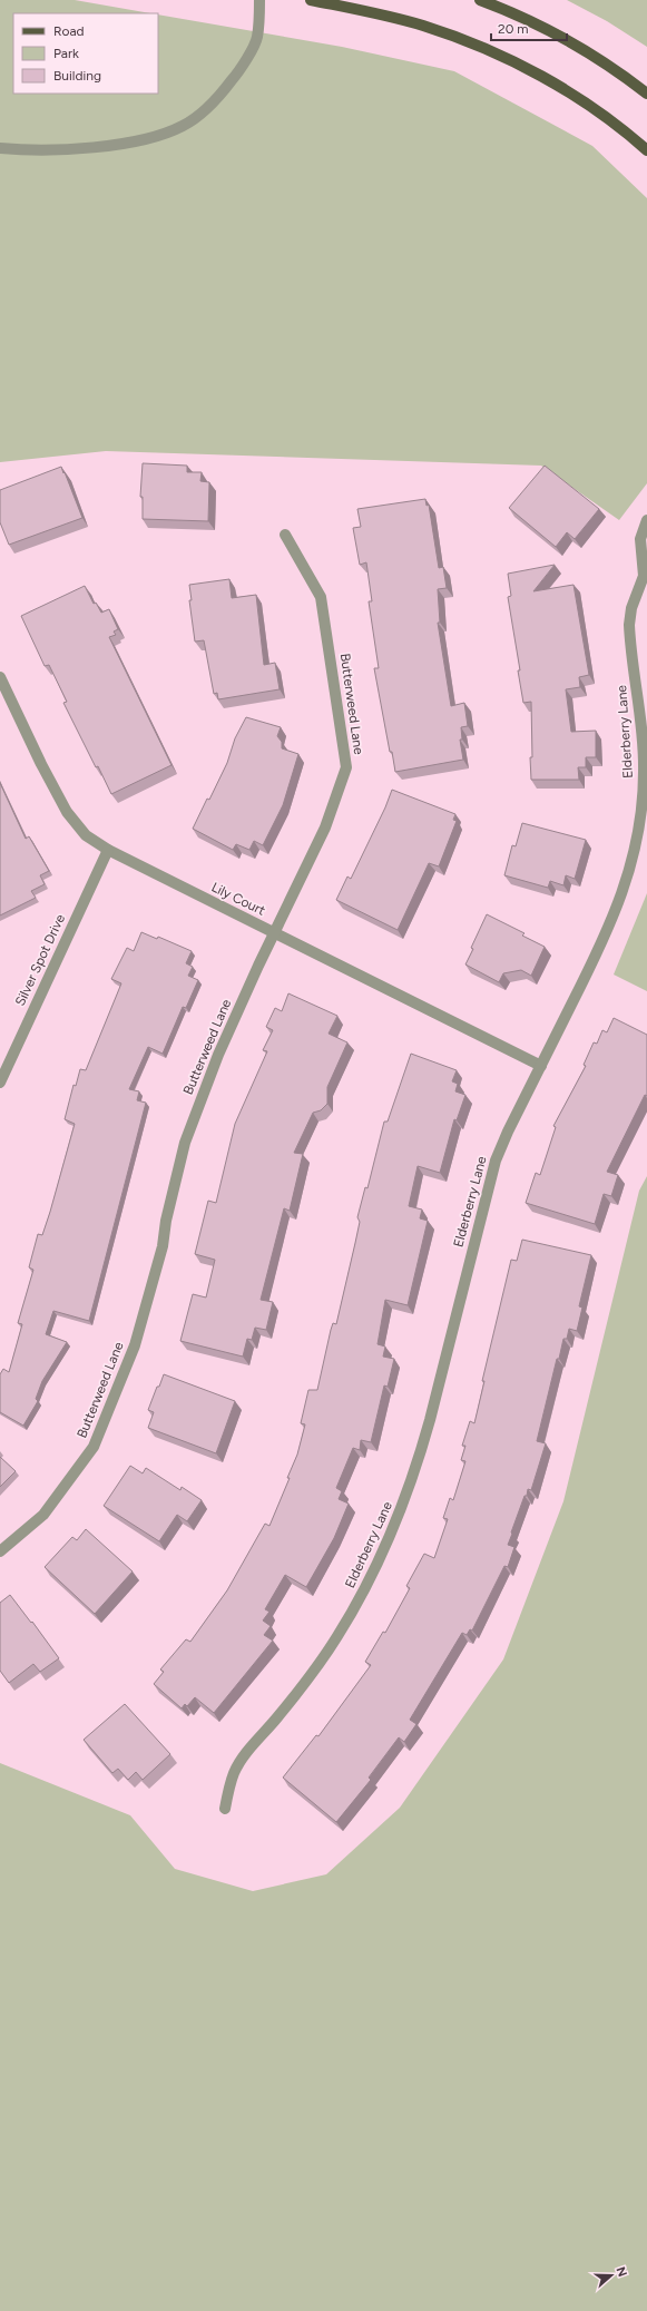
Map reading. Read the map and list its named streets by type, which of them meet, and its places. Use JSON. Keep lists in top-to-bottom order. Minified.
{"streets":{"street":["Butterweed Lane","Elderberry Lane","Lily Court","Silver Spot Drive"]},"crossings":[["Butterweed Lane","Lily Court"],["Elderberry Lane","Lily Court"],["Lily Court","Silver Spot Drive"]],"legend":["Road","Park","Building"],"scale_bar":"20 m","north":"right"}
